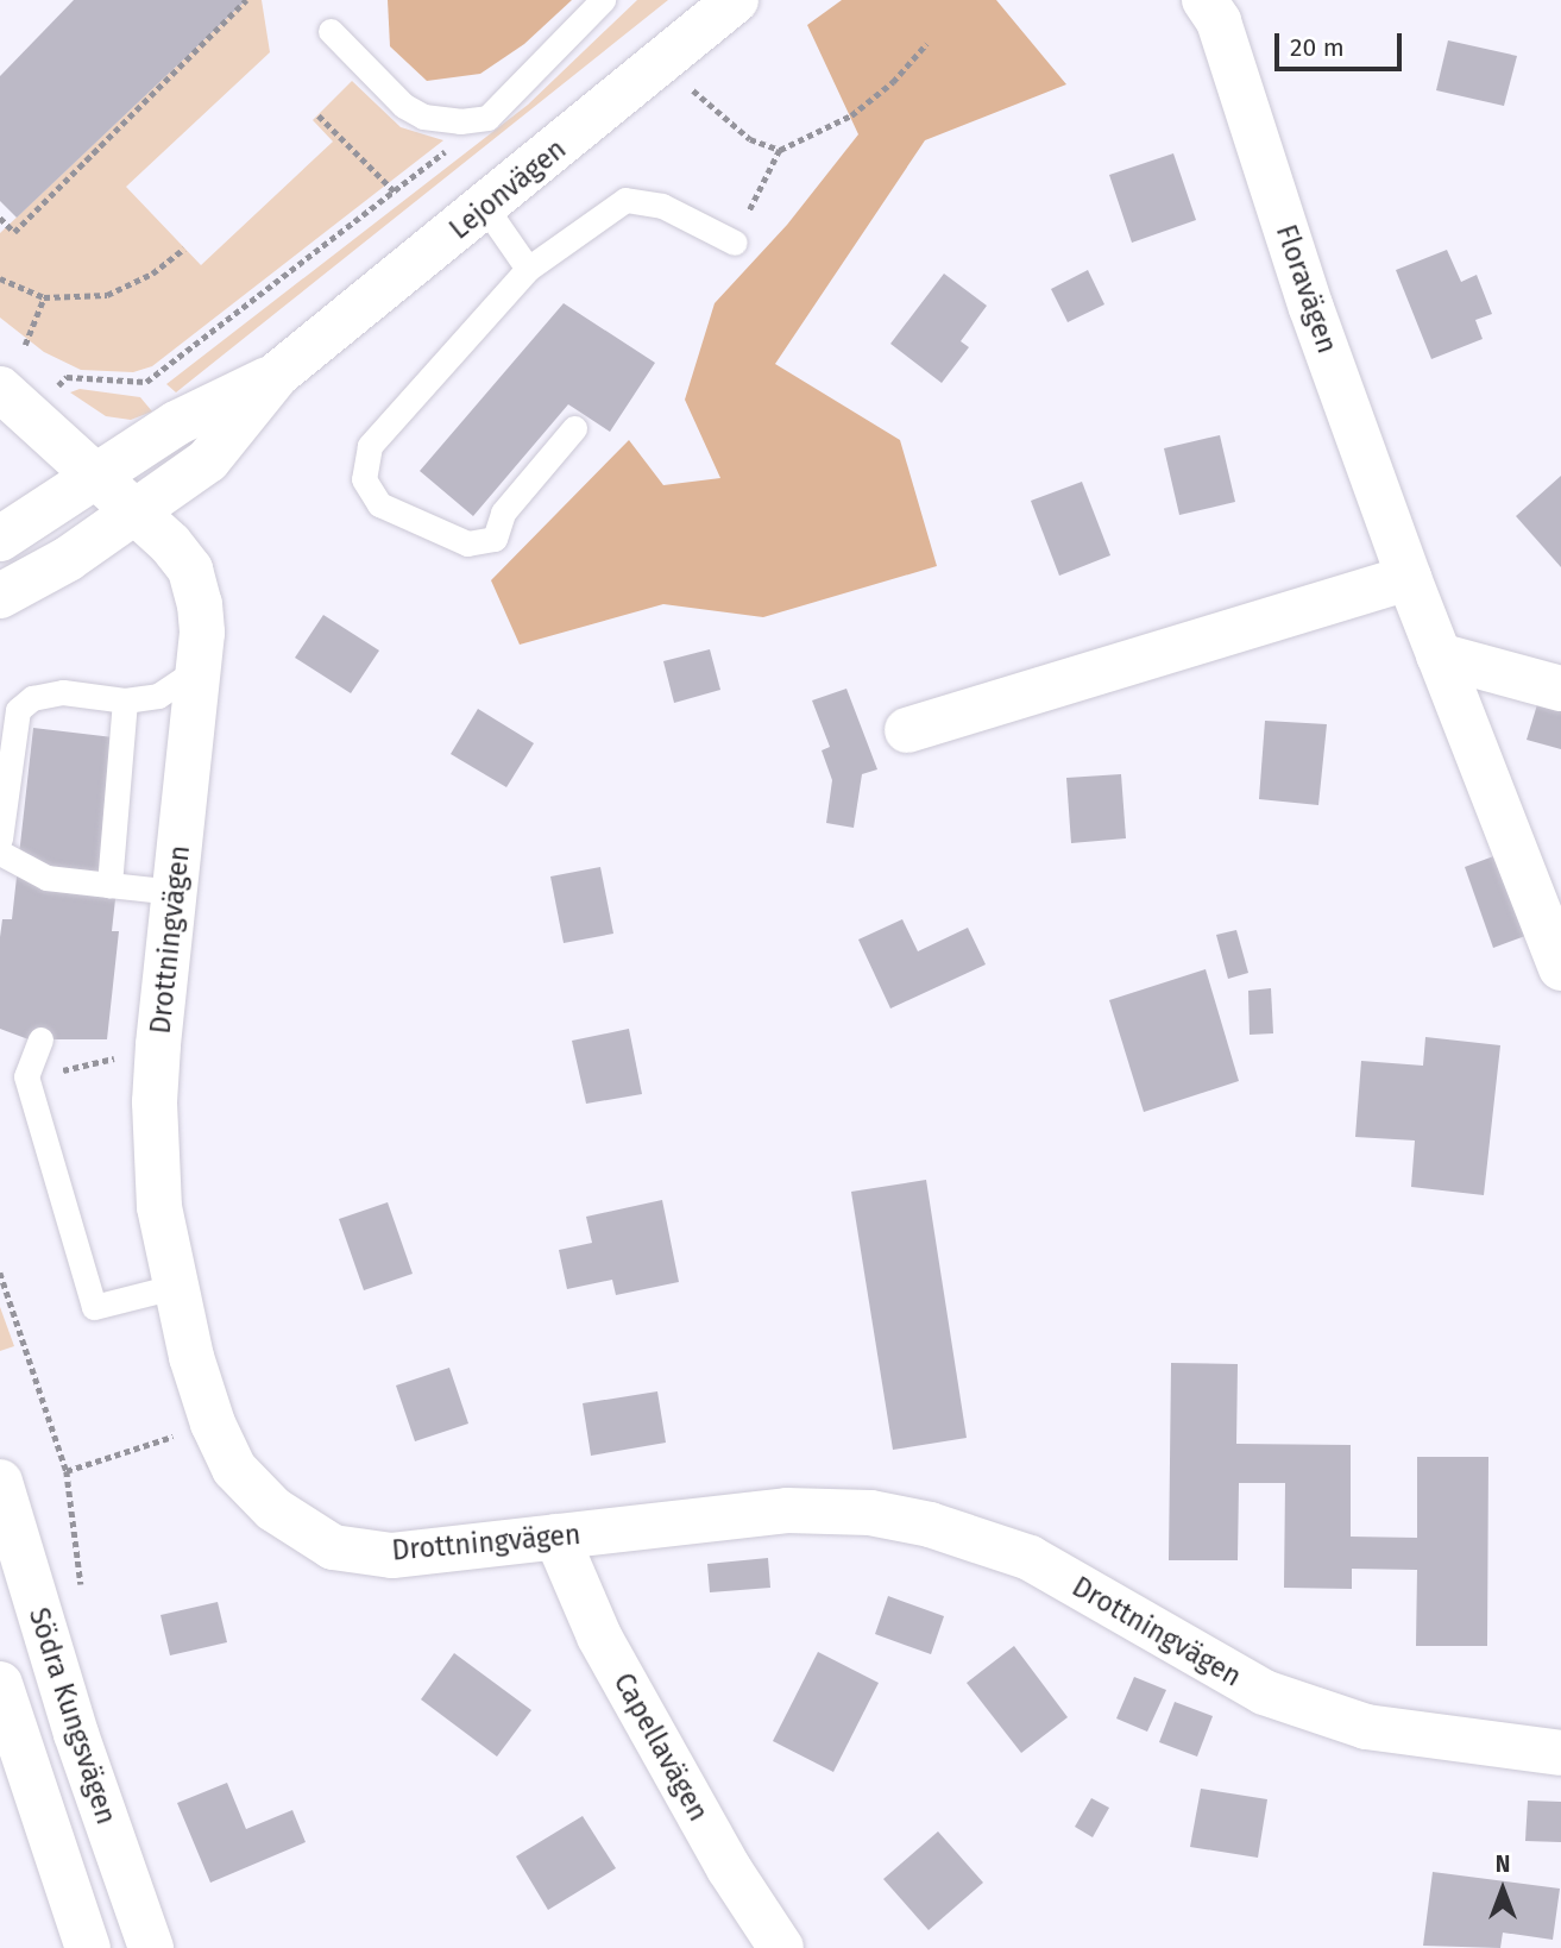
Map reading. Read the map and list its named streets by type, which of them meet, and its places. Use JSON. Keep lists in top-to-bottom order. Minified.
{"streets":{"street":["Lejonvägen","Floravägen","Drottningvägen","Södra Kungsvägen","Capellavägen"]},"crossings":[["Lejonvägen","Drottningvägen"],["Drottningvägen","Capellavägen"]],"scale_bar":"20 m","north":"top"}
